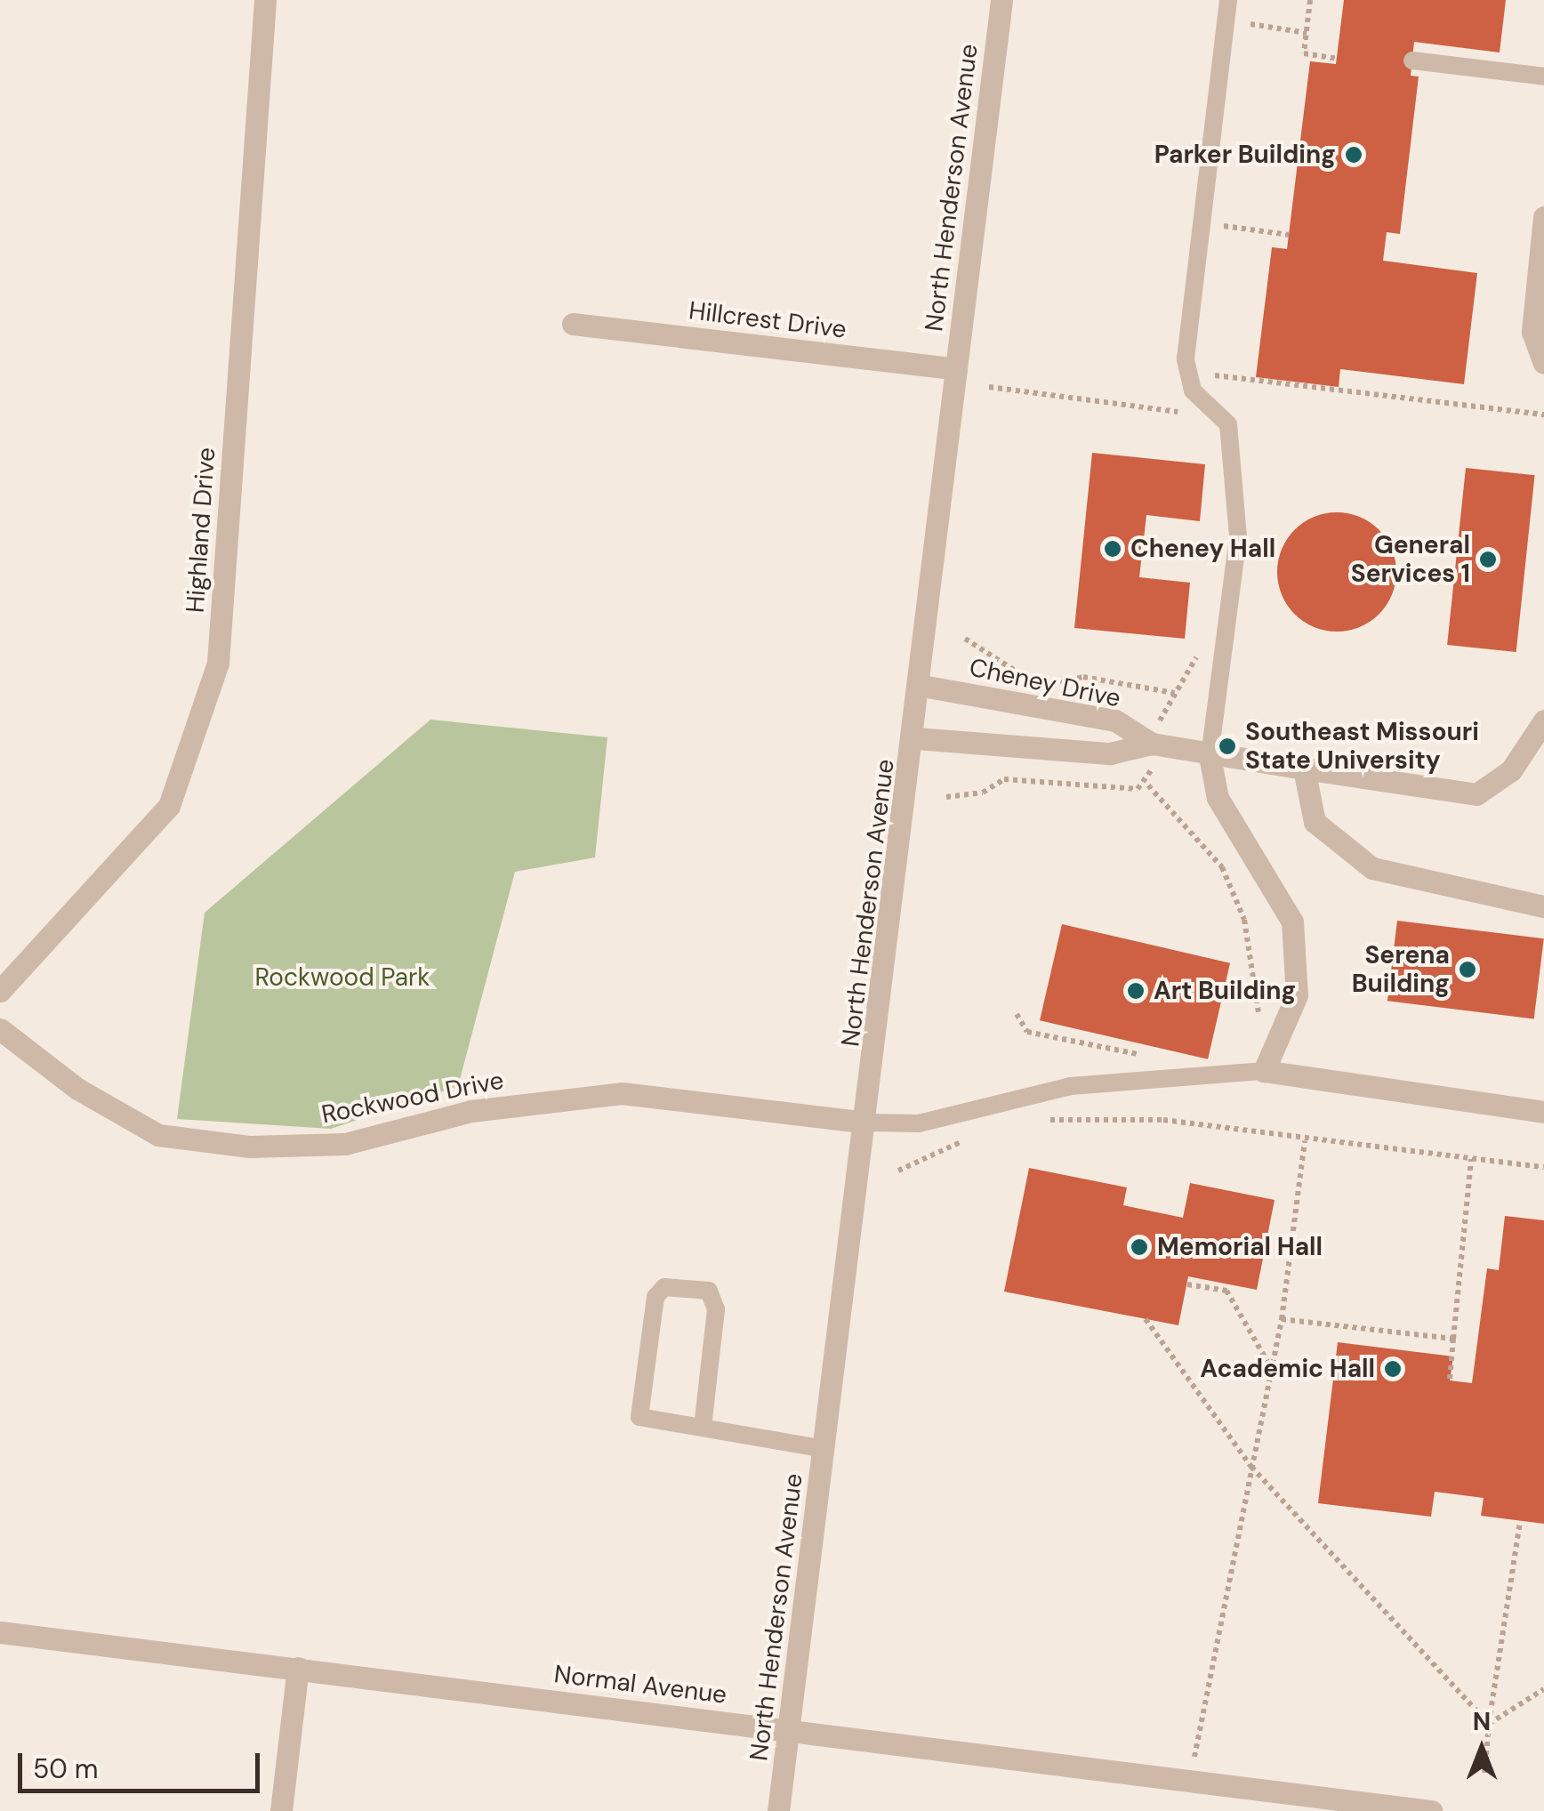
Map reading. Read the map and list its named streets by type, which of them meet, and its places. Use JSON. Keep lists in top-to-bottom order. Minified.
{"streets":{"street":["North Henderson Avenue","Hillcrest Drive","Highland Drive","Cheney Drive","Rockwood Drive","Normal Avenue"]},"crossings":[["North Henderson Avenue","Hillcrest Drive"],["North Henderson Avenue","Cheney Drive"],["North Henderson Avenue","Rockwood Drive"],["North Henderson Avenue","Normal Avenue"]],"parks":["Rockwood Park"],"places":["Parker Building","Cheney Hall","General Services 1","Southeast Missouri State University","Serena Building","Art Building","Memorial Hall","Academic Hall"],"scale_bar":"50 m","north":"top"}
